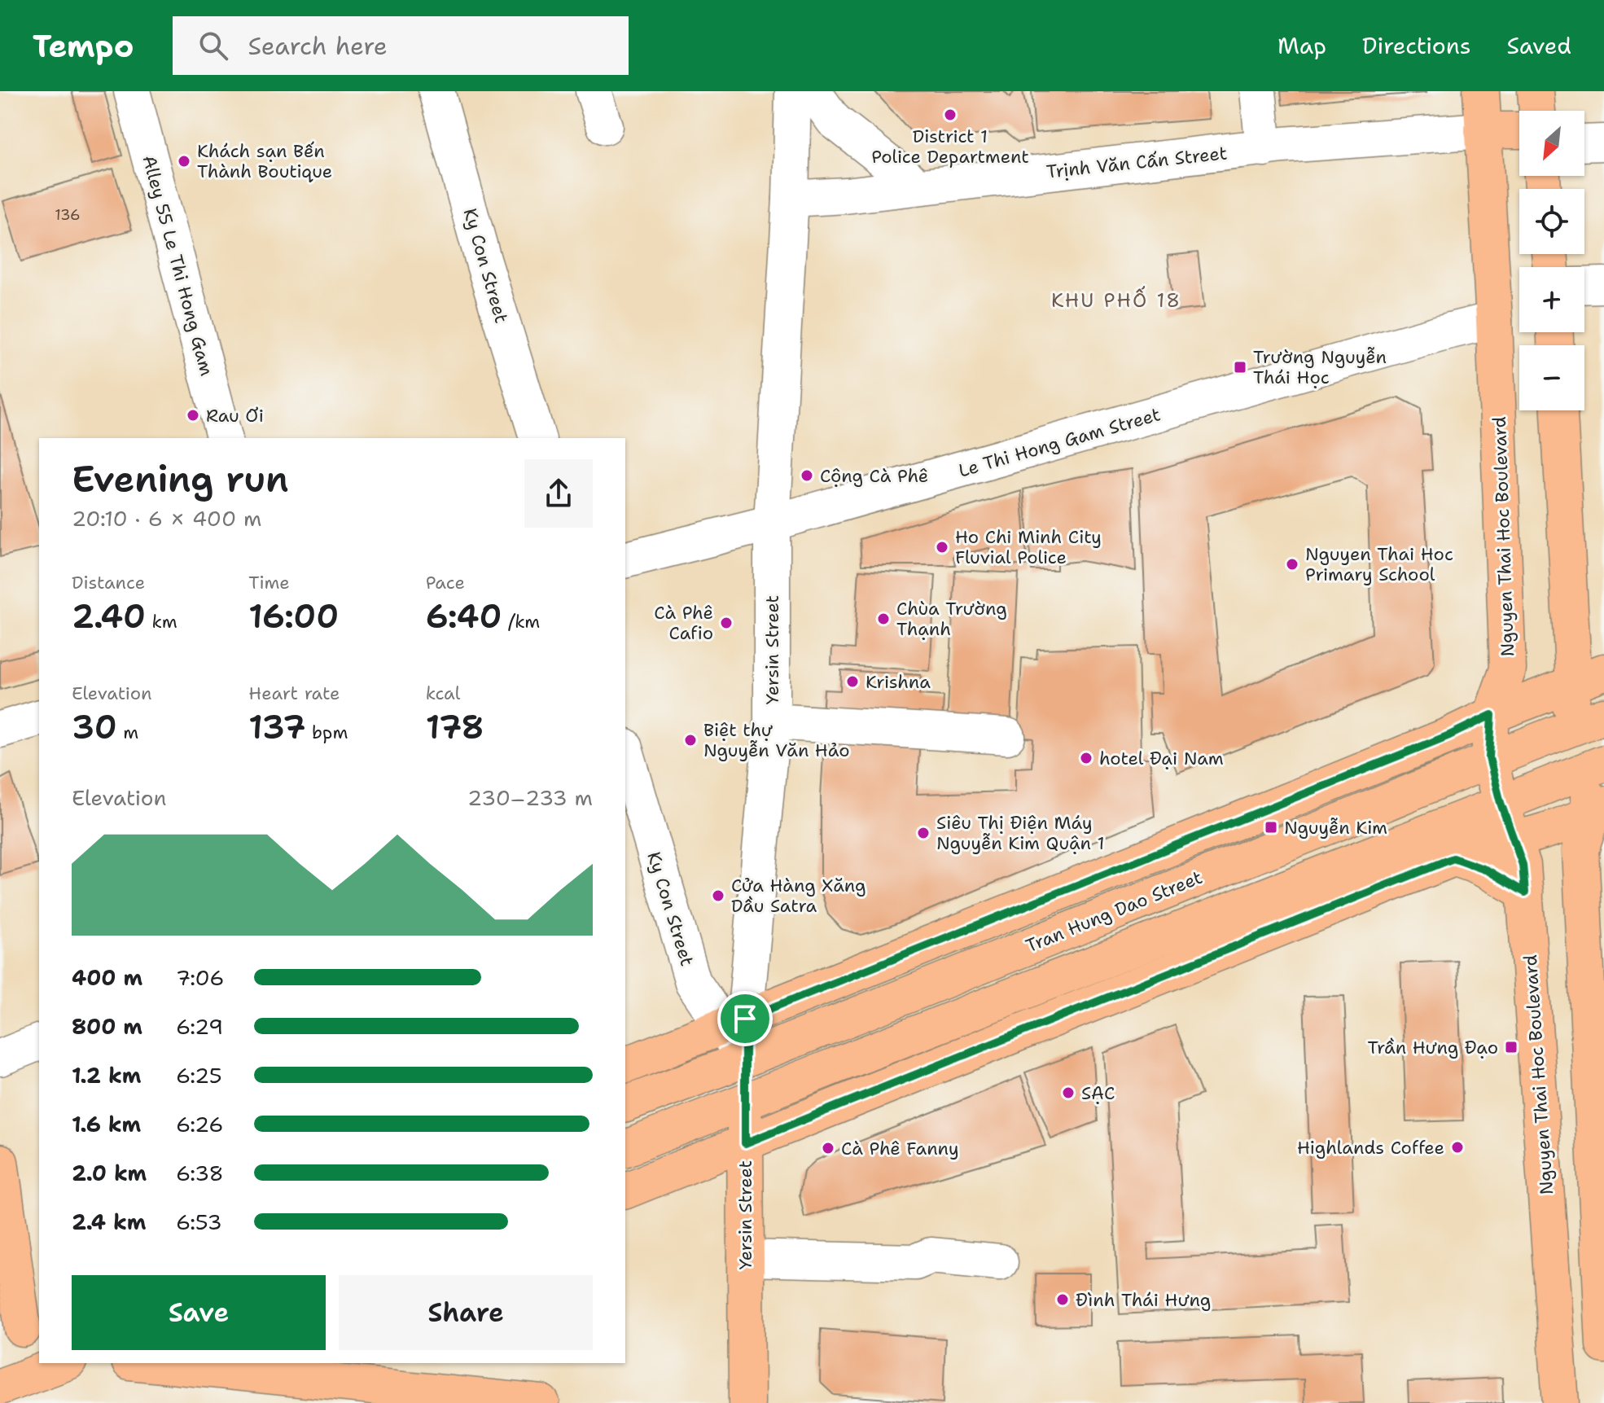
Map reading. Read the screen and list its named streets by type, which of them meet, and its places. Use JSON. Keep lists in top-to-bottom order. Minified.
{"streets":{"main road":["Nguyen Thai Hoc Boulevard","Yersin Street","Tran Hung Dao Street"],"street":["Trịnh Văn Cấn Street","Alley 55 Le Thi Hong Gam","Ky Con Street","Le Thi Hong Gam Street"]},"crossings":[["Trịnh Văn Cấn Street","Nguyen Thai Hoc Boulevard"],["Trịnh Văn Cấn Street","Yersin Street"],["Ky Con Street","Yersin Street"],["Le Thi Hong Gam Street","Nguyen Thai Hoc Boulevard"],["Le Thi Hong Gam Street","Yersin Street"],["Nguyen Thai Hoc Boulevard","Tran Hung Dao Street"],["Yersin Street","Tran Hung Dao Street"]],"districts":["KHU PHỐ 18"],"places":{"other":["District 1 Police Department","Khách sạn Bến Thành Boutique","Rau Ơi","Cộng Cà Phê","Ho Chi Minh City Fluvial Police","Nguyen Thai Hoc Primary School","Chùa Trường Thạnh","Cà Phê Cafio","Krishna","Biệt thự Nguyễn Văn Hảo","hotel Đại Nam","Siêu Thị Điện Máy Nguyễn Kim Quận 1","Cửa Hàng Xăng Dầu Satra","SẠC","Highlands Coffee","Cà Phê Fanny","Đình Thái Hưng"],"transit":["Trường Nguyễn Thái Học","Nguyễn Kim","Trần Hưng Đạo"]},"house_numbers":["136"],"north":"bottom left","page":{"header":"Tempo","search":"Search here","nav":["Map","Directions","Saved"],"map_buttons":["+","−"],"heading":["Evening run","20:10 · 6 × 400 m"],"stats":[["Distance","2.40 km"],["Time","16:00"],["Pace","6:40 /km"],["Elevation","30 m"],["Heart rate","137 bpm"],["kcal","178"]],"chart":["Elevation","230–233 m"],"list":[{"name":"400 m","note":"7:06"},{"name":"800 m","note":"6:29"},{"name":"1.2 km","note":"6:25"},{"name":"1.6 km","note":"6:26"},{"name":"2.0 km","note":"6:38"},{"name":"2.4 km","note":"6:53"}],"buttons":["Save","Share"]}}
